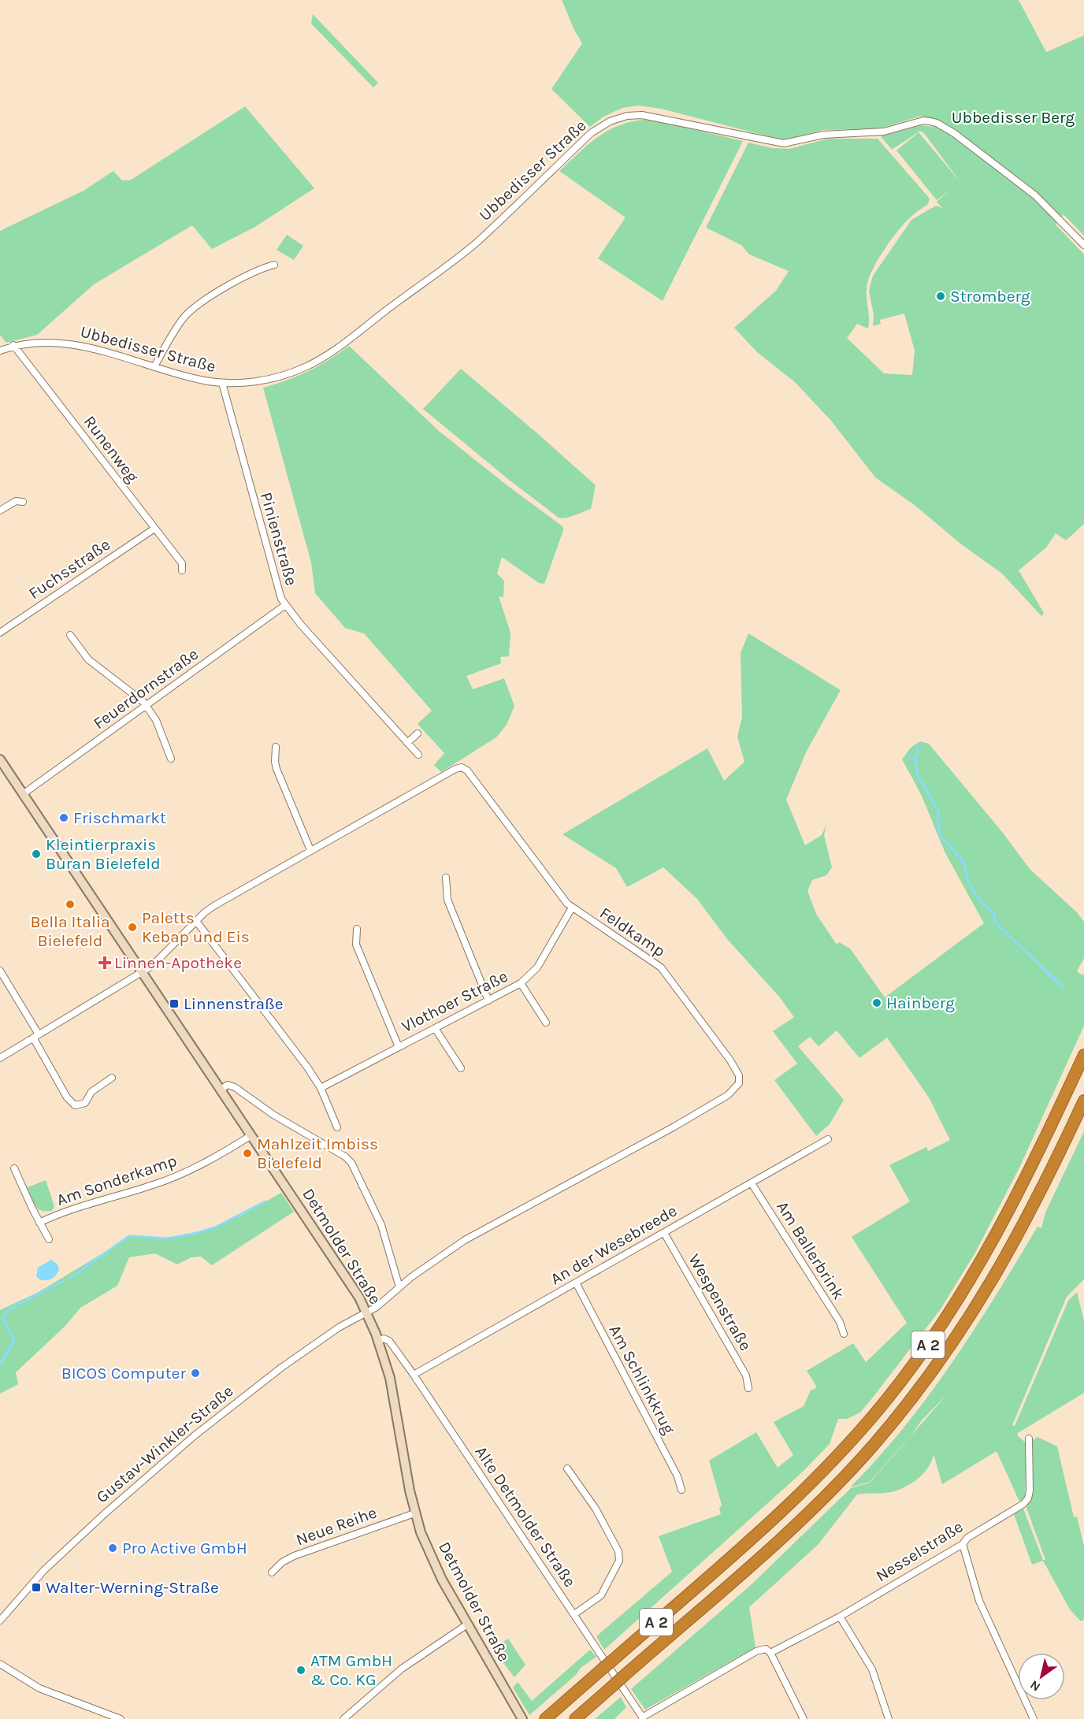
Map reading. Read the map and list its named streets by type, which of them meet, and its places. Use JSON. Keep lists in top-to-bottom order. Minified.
{"streets":{"highway":["A 2"],"street":["Ubbedisser Straße","Runenweg","Pinienstraße","Fuchsstraße","Feuerdornstraße","Feldkamp","Vlothoer Straße","Am Sonderkamp","An der Wesebreede","Detmolder Straße","Am Ballerbrink","Wespenstraße","Am Schlinkkrug","Gustav-Winkler-Straße","Alte Detmolder Straße","Neue Reihe","Nesselstraße"]},"crossings":[["Ubbedisser Straße","Runenweg"],["Ubbedisser Straße","Pinienstraße"],["Runenweg","Fuchsstraße"],["Pinienstraße","Feuerdornstraße"],["Feuerdornstraße","Detmolder Straße"],["Feldkamp","Vlothoer Straße"],["Feldkamp","Detmolder Straße"],["Feldkamp","Gustav-Winkler-Straße"],["Am Sonderkamp","Detmolder Straße"],["An der Wesebreede","Am Ballerbrink"],["An der Wesebreede","Wespenstraße"],["An der Wesebreede","Am Schlinkkrug"],["An der Wesebreede","Alte Detmolder Straße"],["Detmolder Straße","Gustav-Winkler-Straße"],["Detmolder Straße","Alte Detmolder Straße"],["Detmolder Straße","Neue Reihe"],["Alte Detmolder Straße","Nesselstraße"]],"parks":["Ubbedisser Berg"],"places":{"other":["Stromberg","Frischmarkt","Kleintierpraxis Buran Bielefeld","Bella Italia Bielefeld","Paletts Kebap und Eis","Hainberg","Mahlzeit Imbiss Bielefeld","BICOS Computer","Pro Active GmbH","ATM GmbH & Co. KG"],"health":["Linnen-Apotheke"],"transit":["Linnenstraße","Walter-Werning-Straße"]},"north":"bottom left"}
